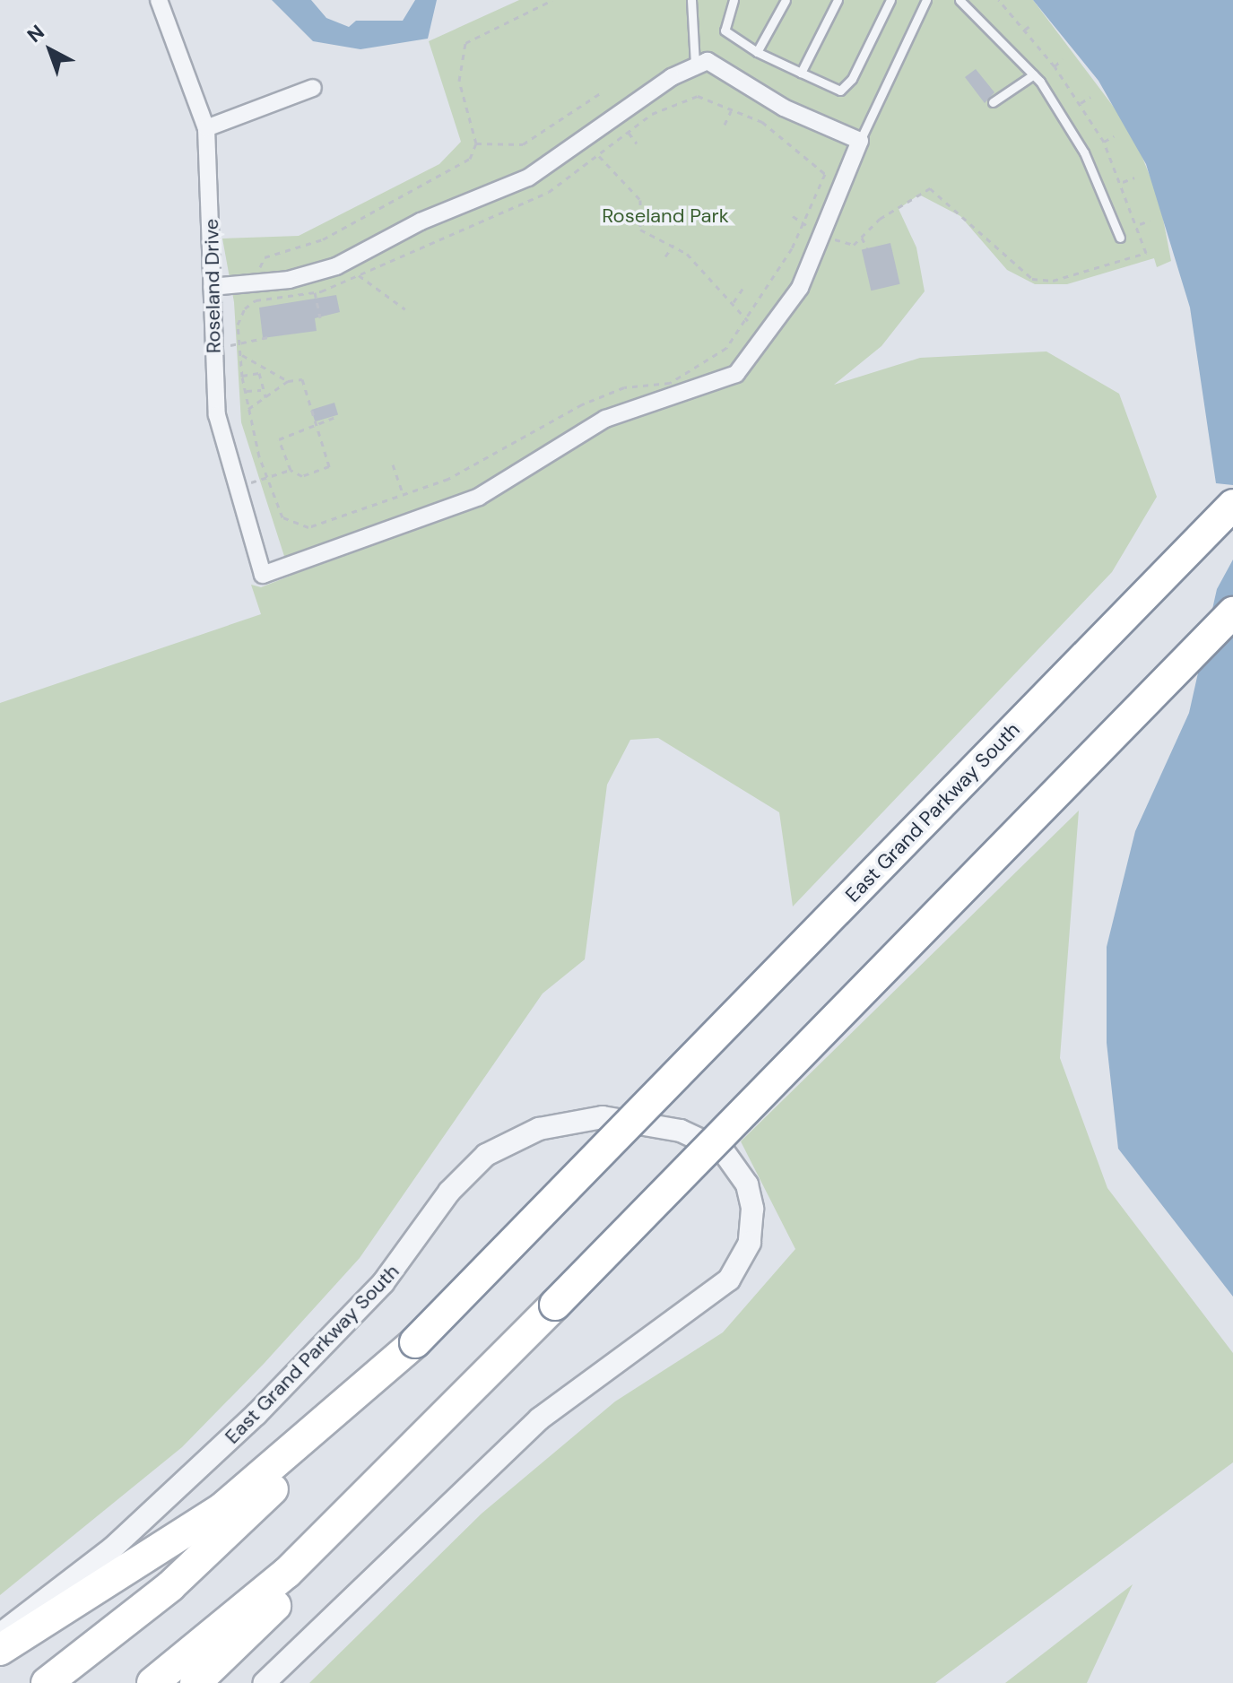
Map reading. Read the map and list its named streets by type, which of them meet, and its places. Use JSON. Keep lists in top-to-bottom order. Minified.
{"streets":{"highway":["East Grand Parkway South"],"street":["Roseland Drive"]},"parks":["Roseland Park"],"north":"top left"}
